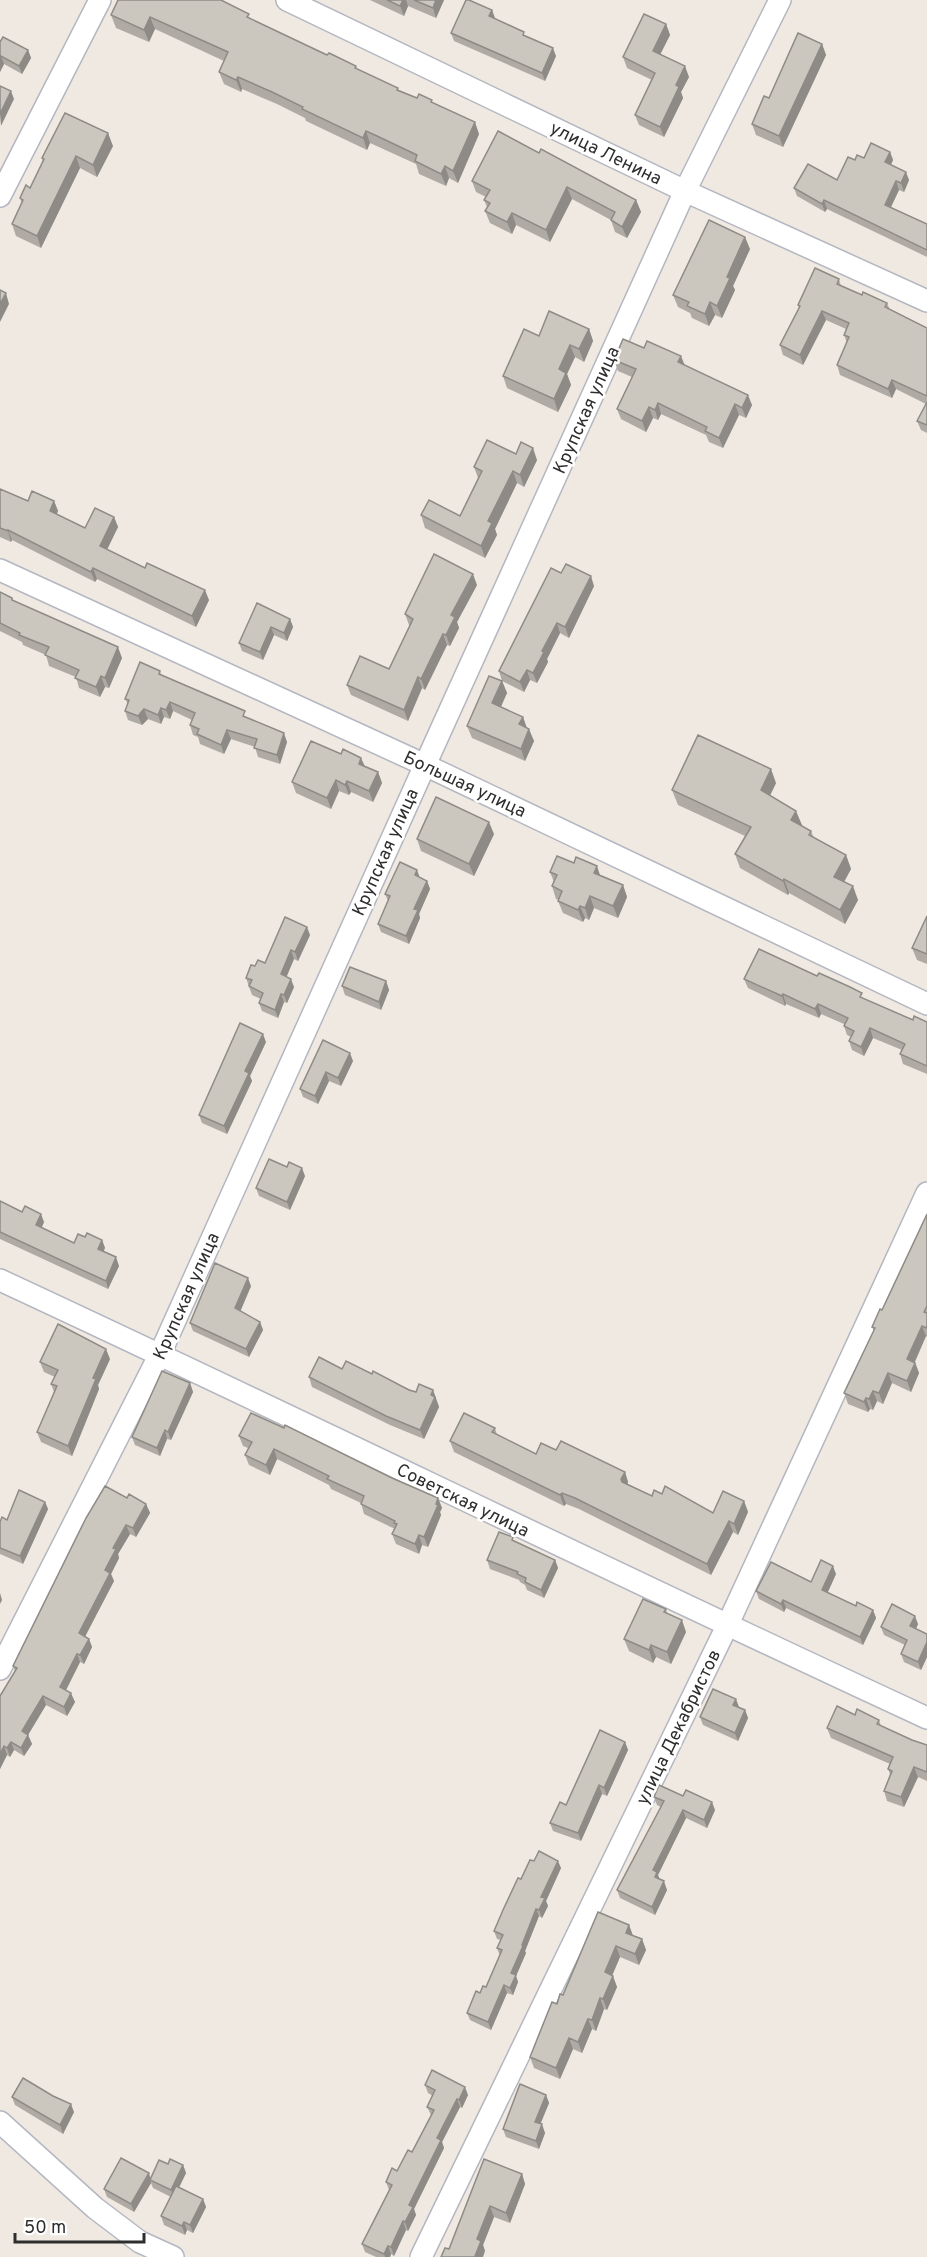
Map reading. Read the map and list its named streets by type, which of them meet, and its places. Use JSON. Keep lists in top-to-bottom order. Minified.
{"streets":{"street":["улица Ленина","Крупская улица","Большая улица","Советская улица","улица Декабристов"]},"crossings":[["улица Ленина","Крупская улица"],["Крупская улица","Большая улица"],["Крупская улица","Советская улица"],["Советская улица","улица Декабристов"]],"scale_bar":"50 m"}
